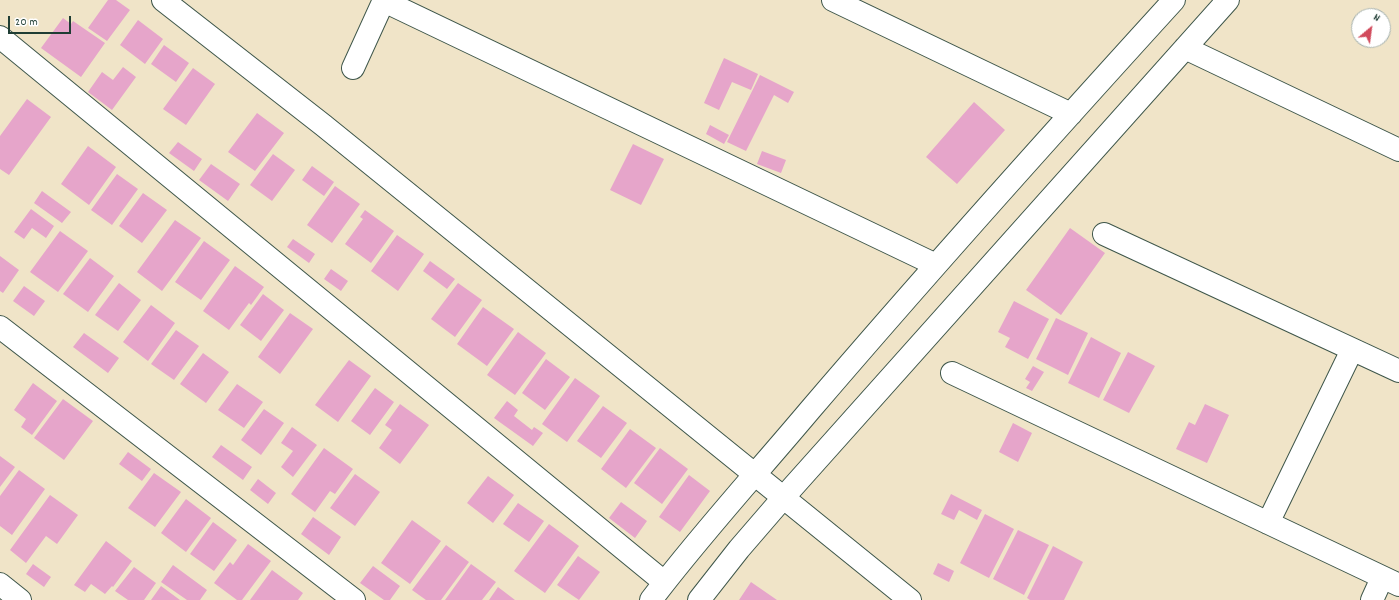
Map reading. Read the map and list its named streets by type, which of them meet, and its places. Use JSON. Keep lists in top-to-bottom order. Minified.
{"scale_bar":"20 m","north":"top right"}
